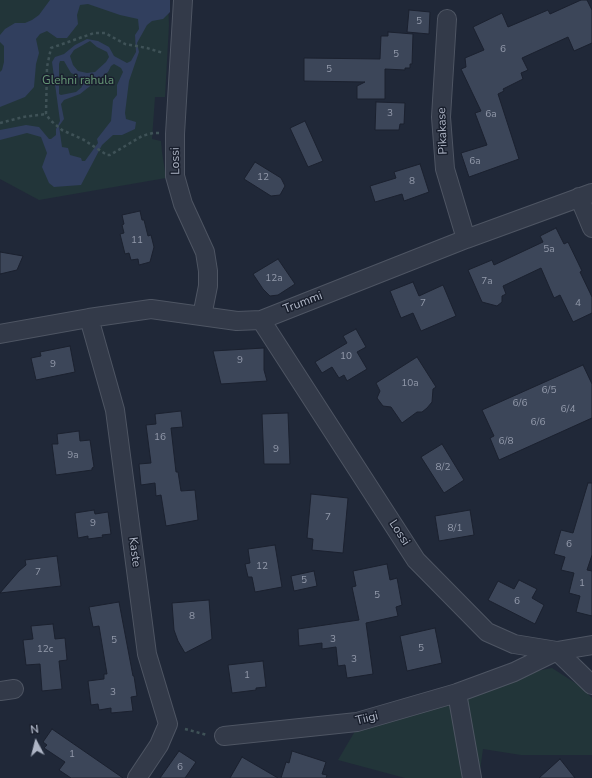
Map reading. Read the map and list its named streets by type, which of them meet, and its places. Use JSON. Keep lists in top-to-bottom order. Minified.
{"streets":{"street":["Pikakase","Lossi","Trummi","Kaste","Tiigi"]},"crossings":[["Pikakase","Trummi"],["Lossi","Trummi"],["Lossi","Tiigi"],["Trummi","Kaste"]],"parks":["Glehni rahula"],"house_numbers":["5","6","5","5","3","6a","6a","12","8","11","5a","12a","7a","7","4","10","9","9","10a","6/5","6/6","6/4","6/6","16","6/8","9","9a","8/2","7","9","8/1","6","12","7","5","1","5","6","8","3","5","5","12c","3","1","3","1","6"],"north":"top"}
